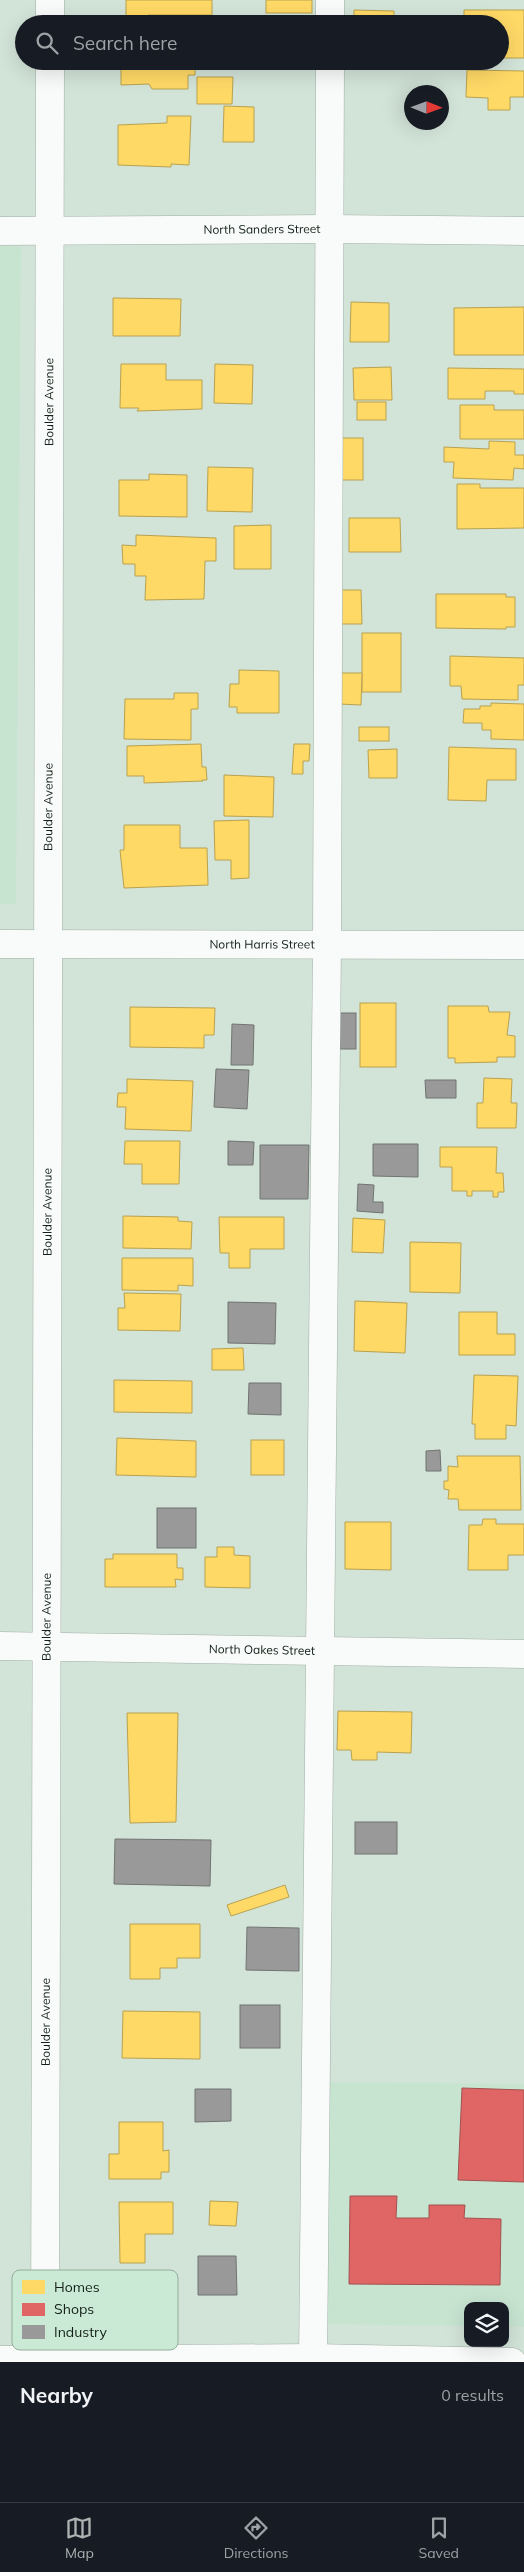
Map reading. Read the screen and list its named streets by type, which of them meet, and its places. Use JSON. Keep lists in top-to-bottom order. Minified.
{"streets":{"street":["North Sanders Street","Boulder Avenue","North Harris Street","North Oakes Street"]},"crossings":[["North Sanders Street","Boulder Avenue"],["Boulder Avenue","North Harris Street"],["Boulder Avenue","North Oakes Street"]],"legend":["Homes","Shops","Industry"],"north":"right","page":{"search":"Search here","heading":["Nearby","0 results"],"nav":["Map","Directions","Saved"]}}
